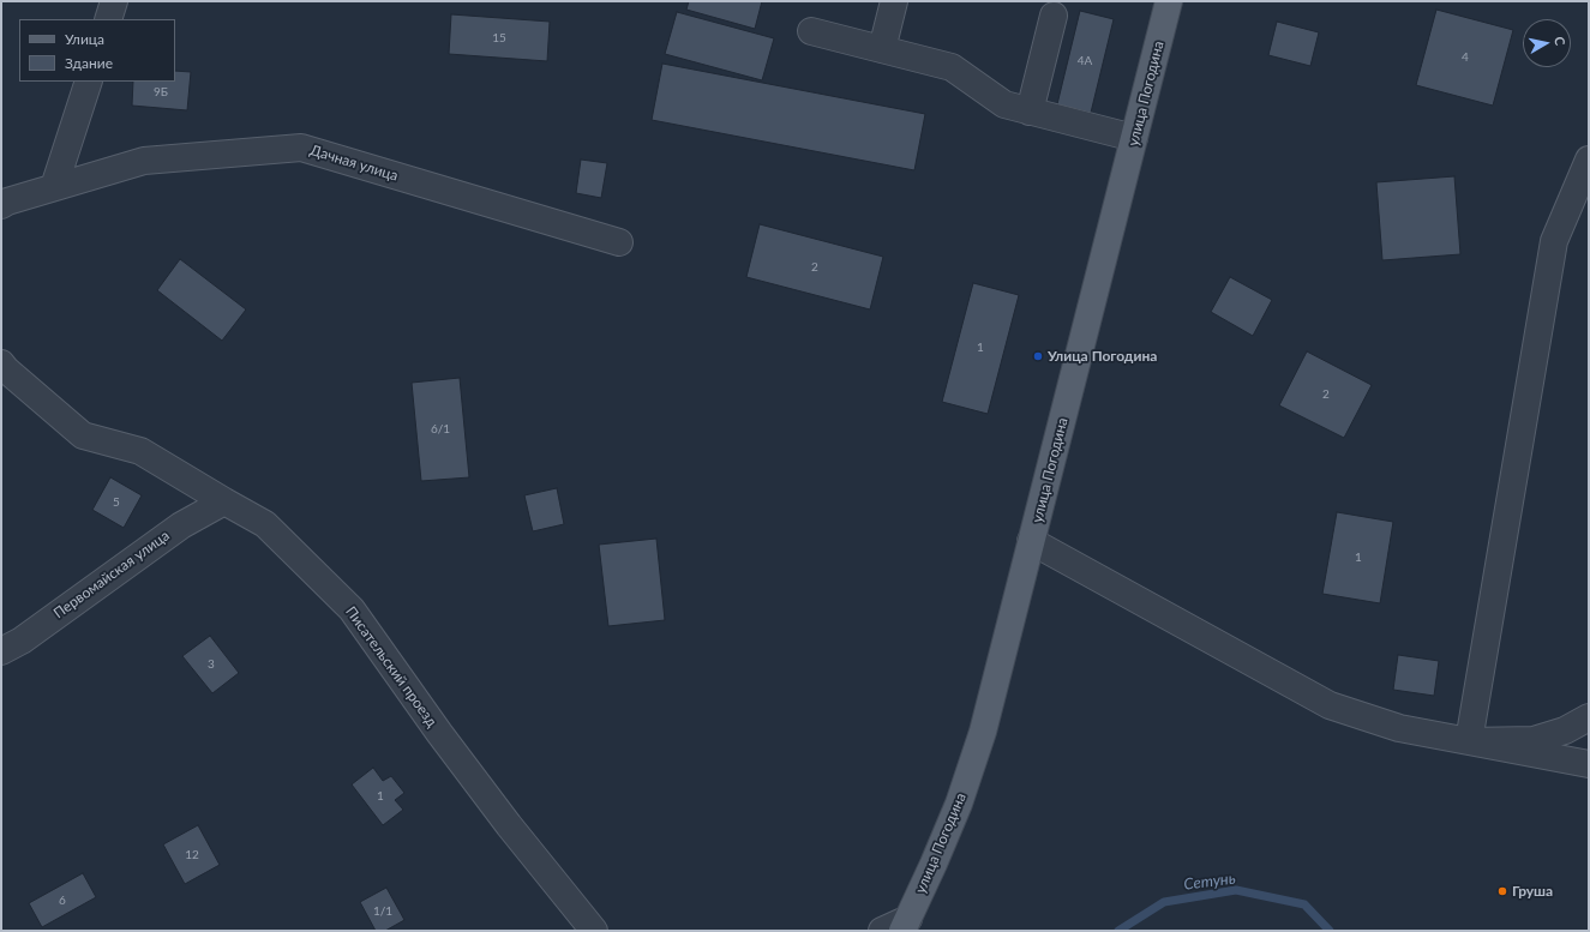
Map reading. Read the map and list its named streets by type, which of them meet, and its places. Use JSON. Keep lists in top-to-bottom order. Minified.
{"streets":{"main road":["улица Погодина"],"street":["Дачная улица","Первомайская улица","Писательский проезд"]},"crossings":[["Первомайская улица","Писательский проезд"]],"water":["Сетунь"],"places":["Улица Погодина","Груша"],"house_numbers":["15","4","4А","9Б","2","1","2","6/1","5","1","3","1","12","6","1/1"],"legend":["Улица","Здание"],"north":"right"}
